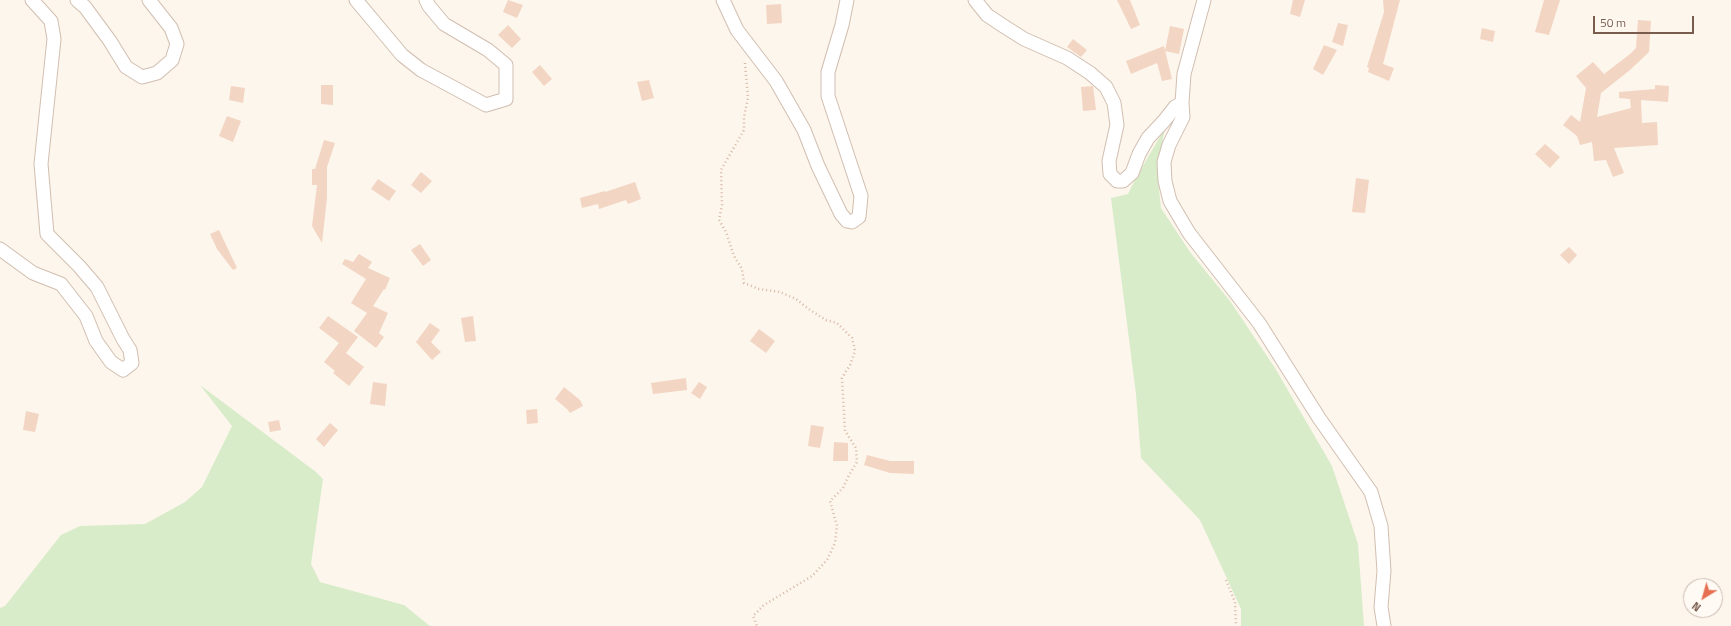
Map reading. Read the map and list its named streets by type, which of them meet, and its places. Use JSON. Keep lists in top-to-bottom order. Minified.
{"scale_bar":"50 m","north":"bottom left"}
